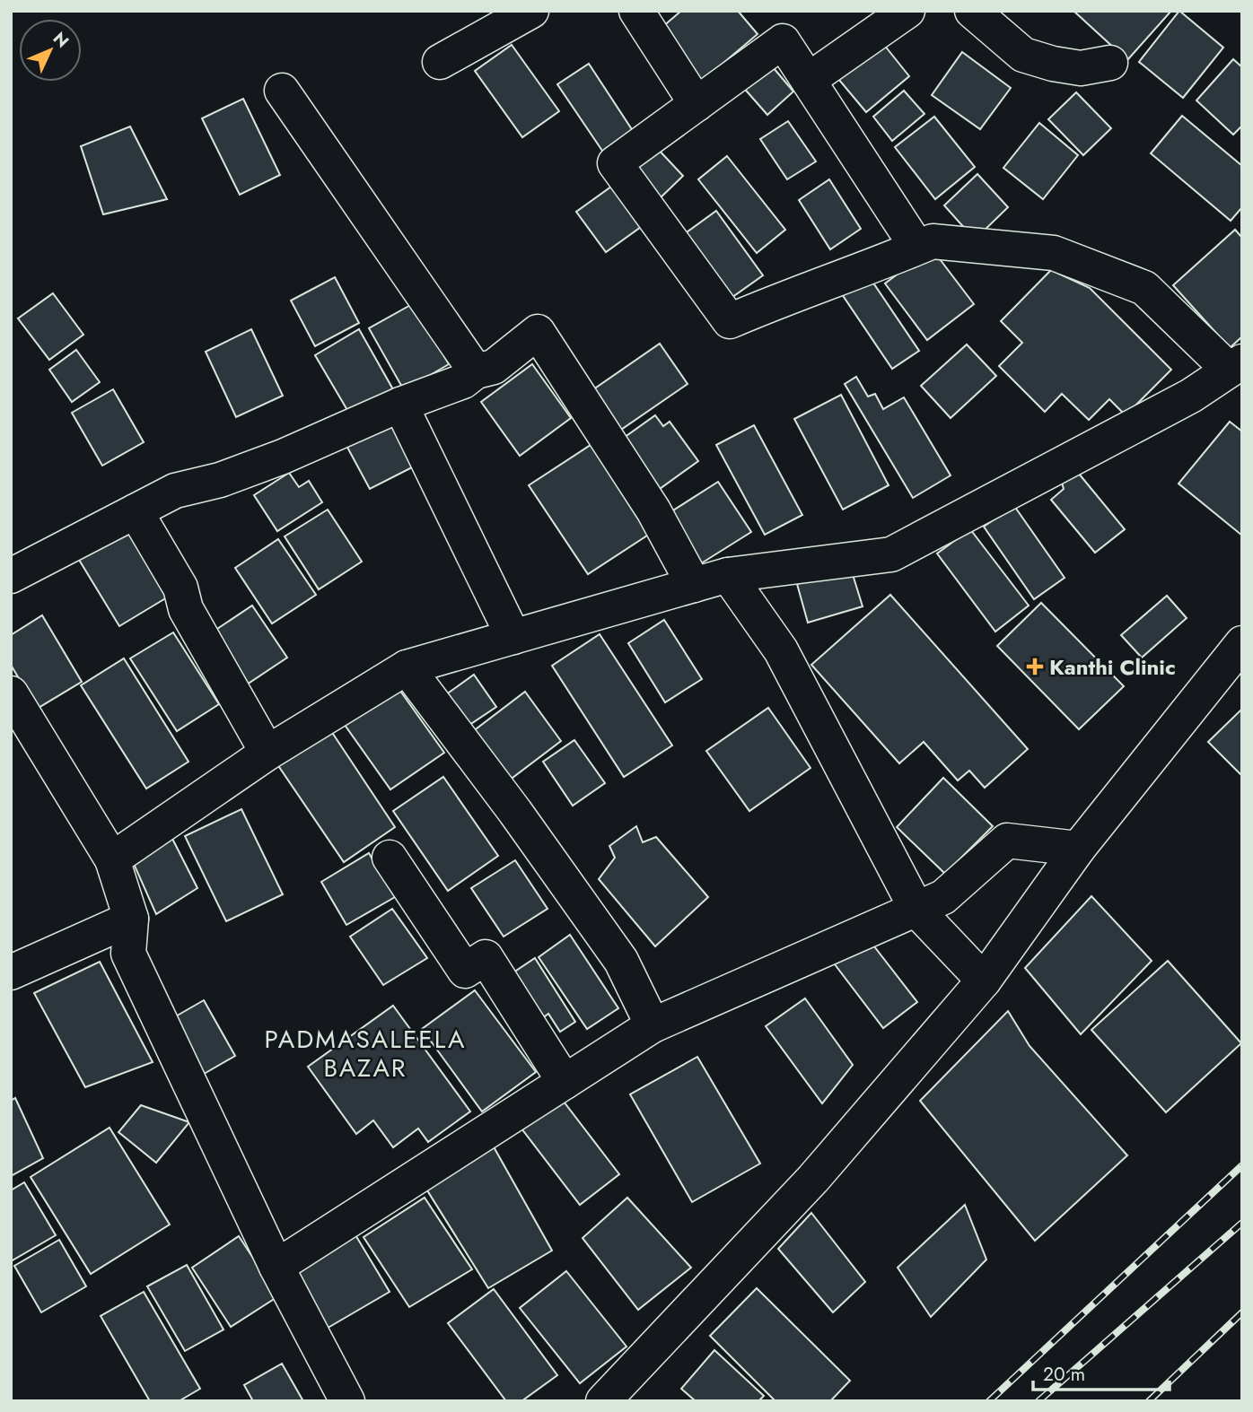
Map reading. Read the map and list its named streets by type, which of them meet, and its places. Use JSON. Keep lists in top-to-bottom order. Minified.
{"districts":["PADMASALEELA BAZAR"],"places":{"health":["Kanthi Clinic"]},"scale_bar":"20 m","north":"top right"}
